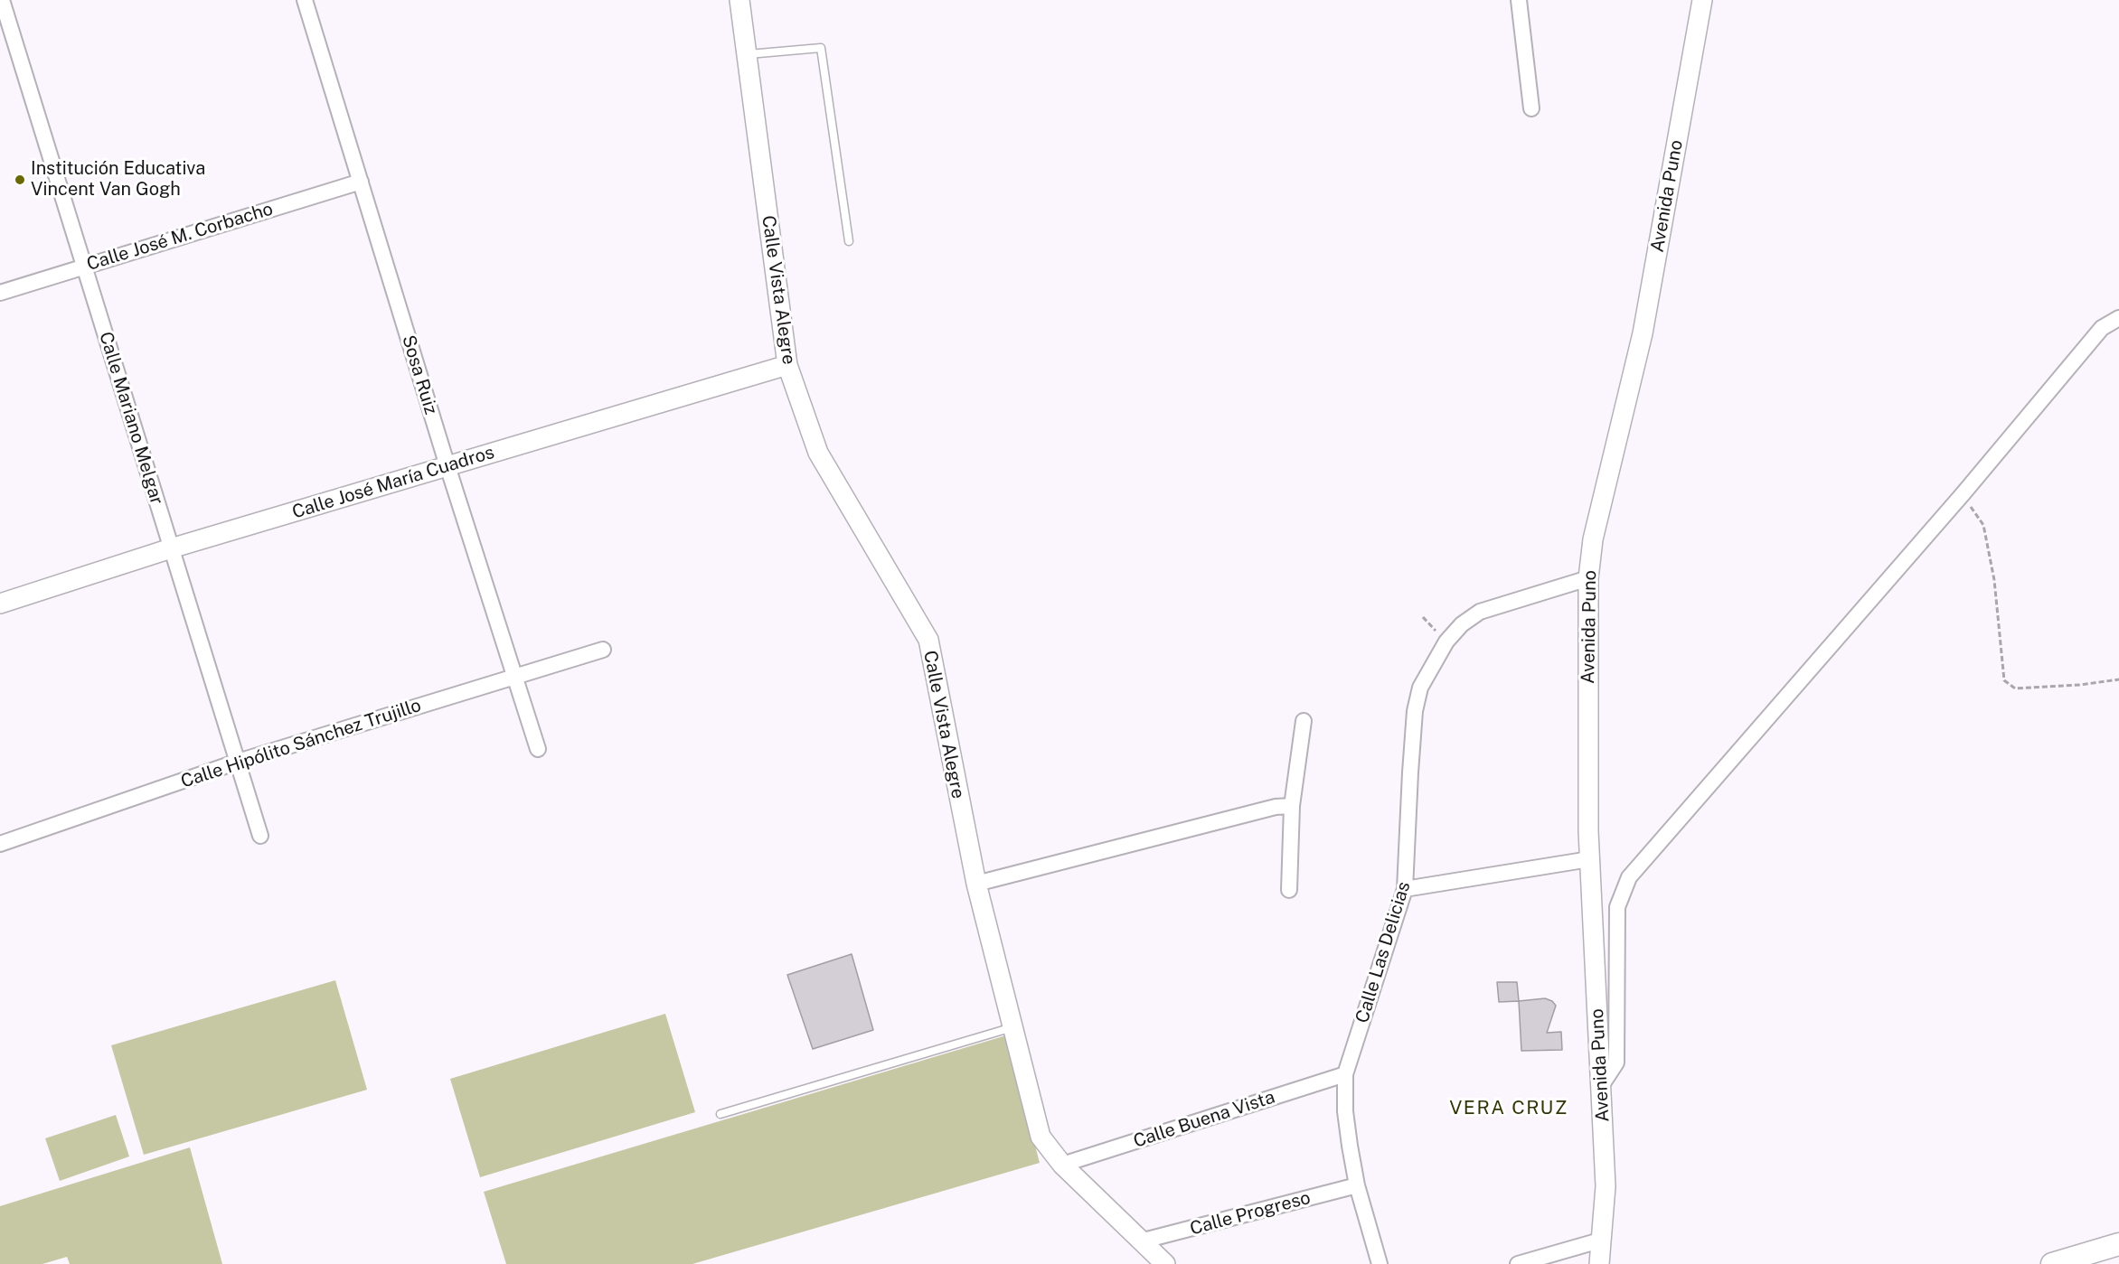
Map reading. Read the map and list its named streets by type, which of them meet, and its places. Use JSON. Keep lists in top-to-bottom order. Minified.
{"streets":{"street":["Avenida Puno","Calle José M. Corbacho","Calle Vista Alegre","Sosa Ruiz","Calle Mariano Melgar","Calle José María Cuadros","Calle Hipólito Sánchez Trujillo","Calle Las Delicias","Calle Buena Vista","Calle Progreso"]},"crossings":[["Avenida Puno","Calle Las Delicias"],["Calle José M. Corbacho","Sosa Ruiz"],["Calle José M. Corbacho","Calle Mariano Melgar"],["Calle Vista Alegre","Calle José María Cuadros"],["Calle Vista Alegre","Calle Buena Vista"],["Calle Vista Alegre","Calle Progreso"],["Sosa Ruiz","Calle José María Cuadros"],["Sosa Ruiz","Calle Hipólito Sánchez Trujillo"],["Calle Mariano Melgar","Calle José María Cuadros"],["Calle Mariano Melgar","Calle Hipólito Sánchez Trujillo"],["Calle Las Delicias","Calle Buena Vista"],["Calle Las Delicias","Calle Progreso"]],"districts":["VERA CRUZ"],"places":["Institución Educativa Vincent Van Gogh"]}
